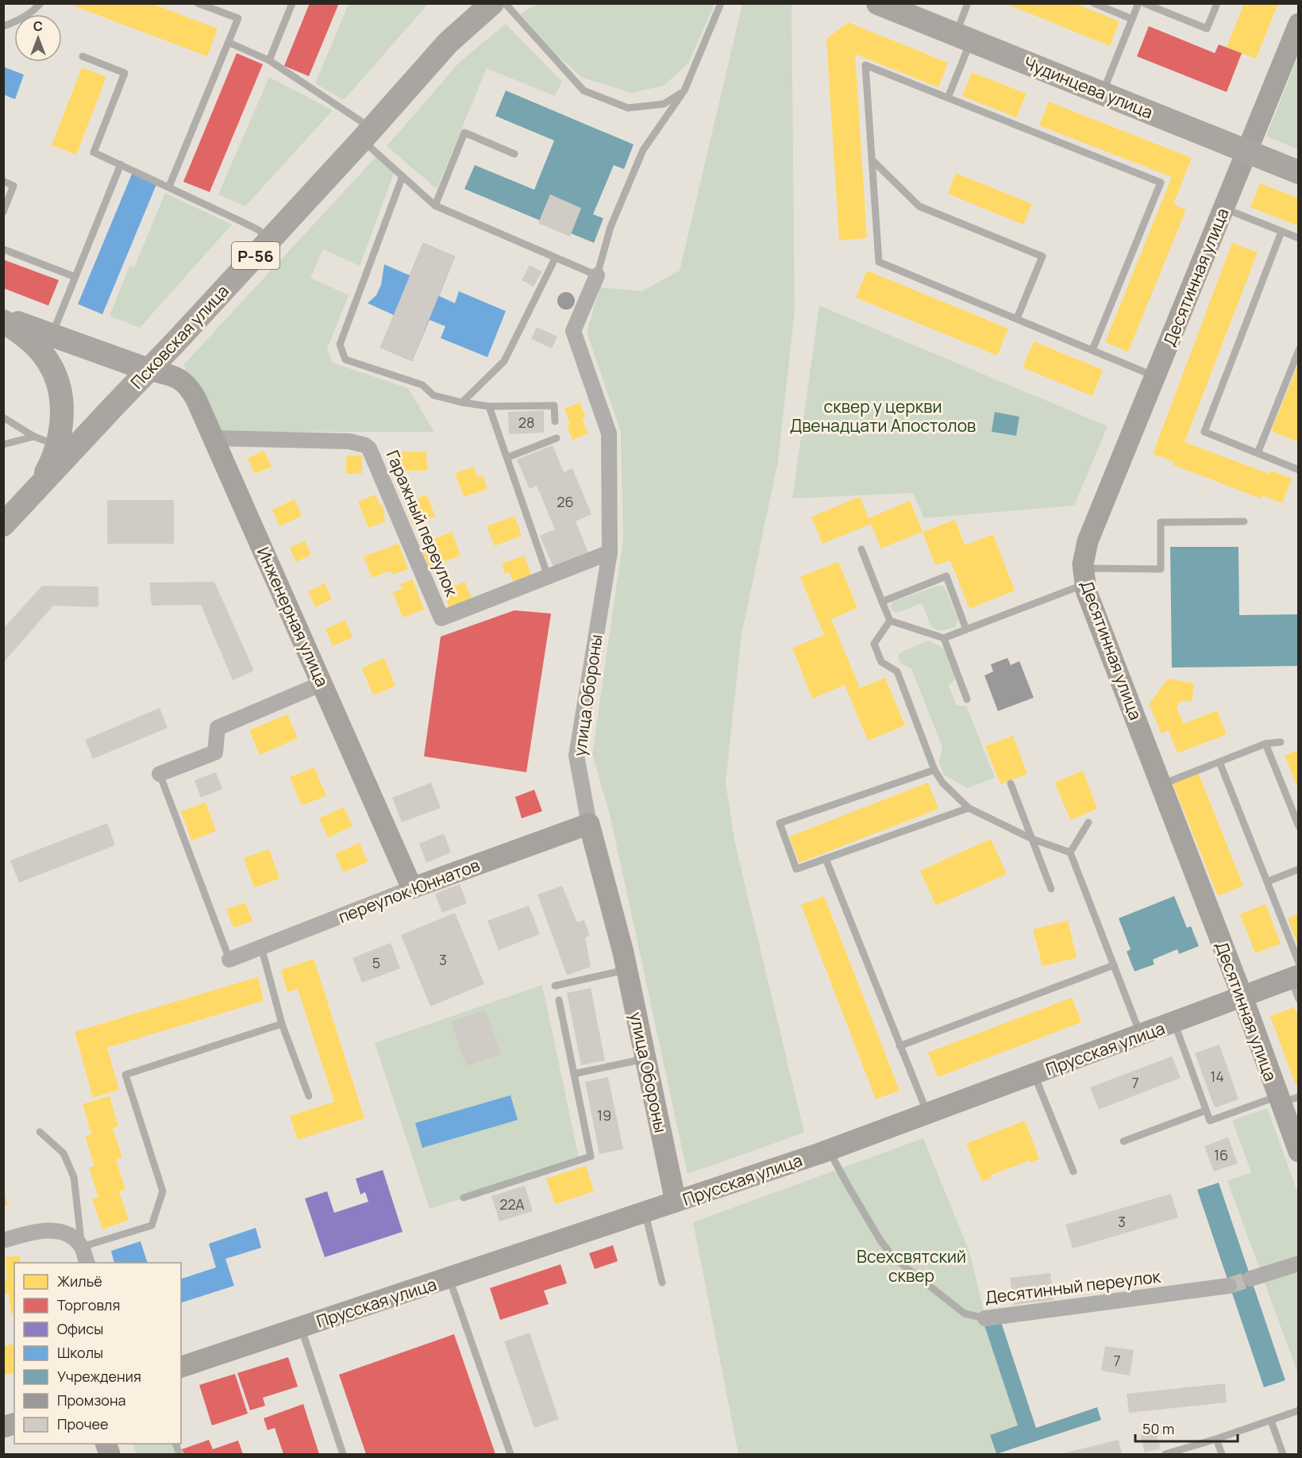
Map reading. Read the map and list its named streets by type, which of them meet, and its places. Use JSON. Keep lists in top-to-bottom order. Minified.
{"streets":{"main road":["Чудинцева улица","Р-56","Псковская улица"],"street":["Десятинная улица","Гаражный переулок","Инженерная улица","улица Обороны","переулок Юннатов","Прусская улица","Десятинный переулок"]},"crossings":[["Чудинцева улица","Десятинная улица"],["Десятинная улица","Прусская улица"],["Псковская улица","Инженерная улица"],["Гаражный переулок","Инженерная улица"],["Гаражный переулок","улица Обороны"],["Инженерная улица","переулок Юннатов"],["улица Обороны","переулок Юннатов"],["улица Обороны","Прусская улица"],["Прусская улица","Десятинный переулок"]],"parks":["сквер у церкви Двенадцати Апостолов","Всехсвятский сквер"],"house_numbers":["28","26","3","5","14","7","19","16","22А","3","7"],"legend":["Жильё","Торговля","Офисы","Школы","Учреждения","Промзона","Прочее"],"scale_bar":"50 m","north":"top"}
